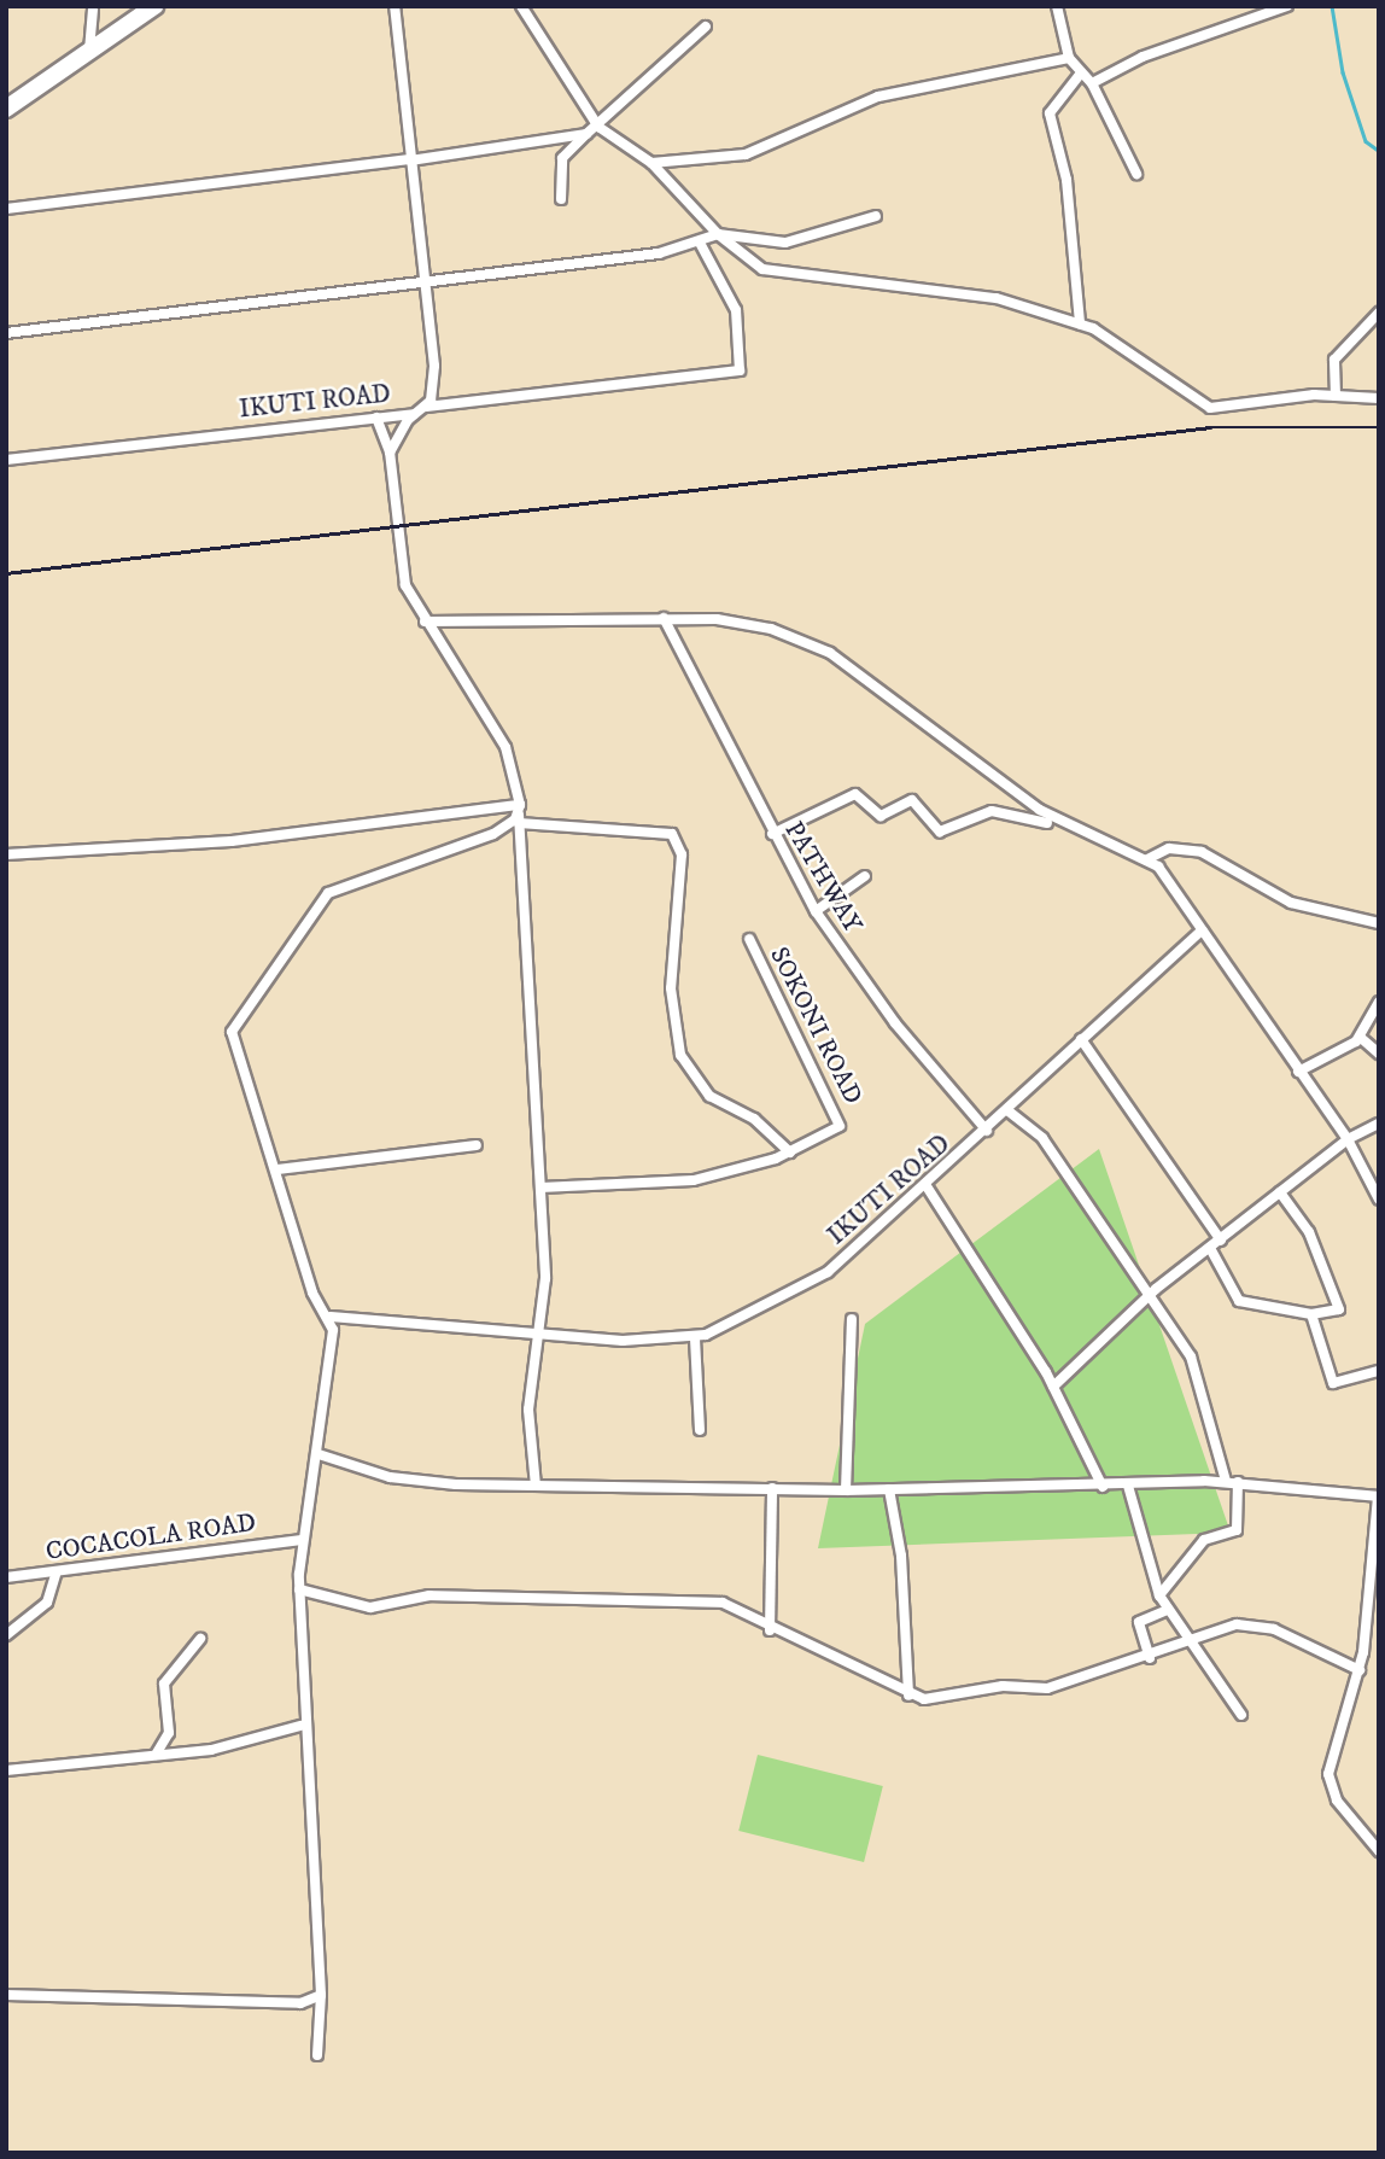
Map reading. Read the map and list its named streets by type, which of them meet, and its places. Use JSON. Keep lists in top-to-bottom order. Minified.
{"streets":{"street":["IKUTI ROAD","PATHWAY","SOKONI ROAD","COCACOLA ROAD"]},"crossings":[["IKUTI ROAD","PATHWAY"]]}
